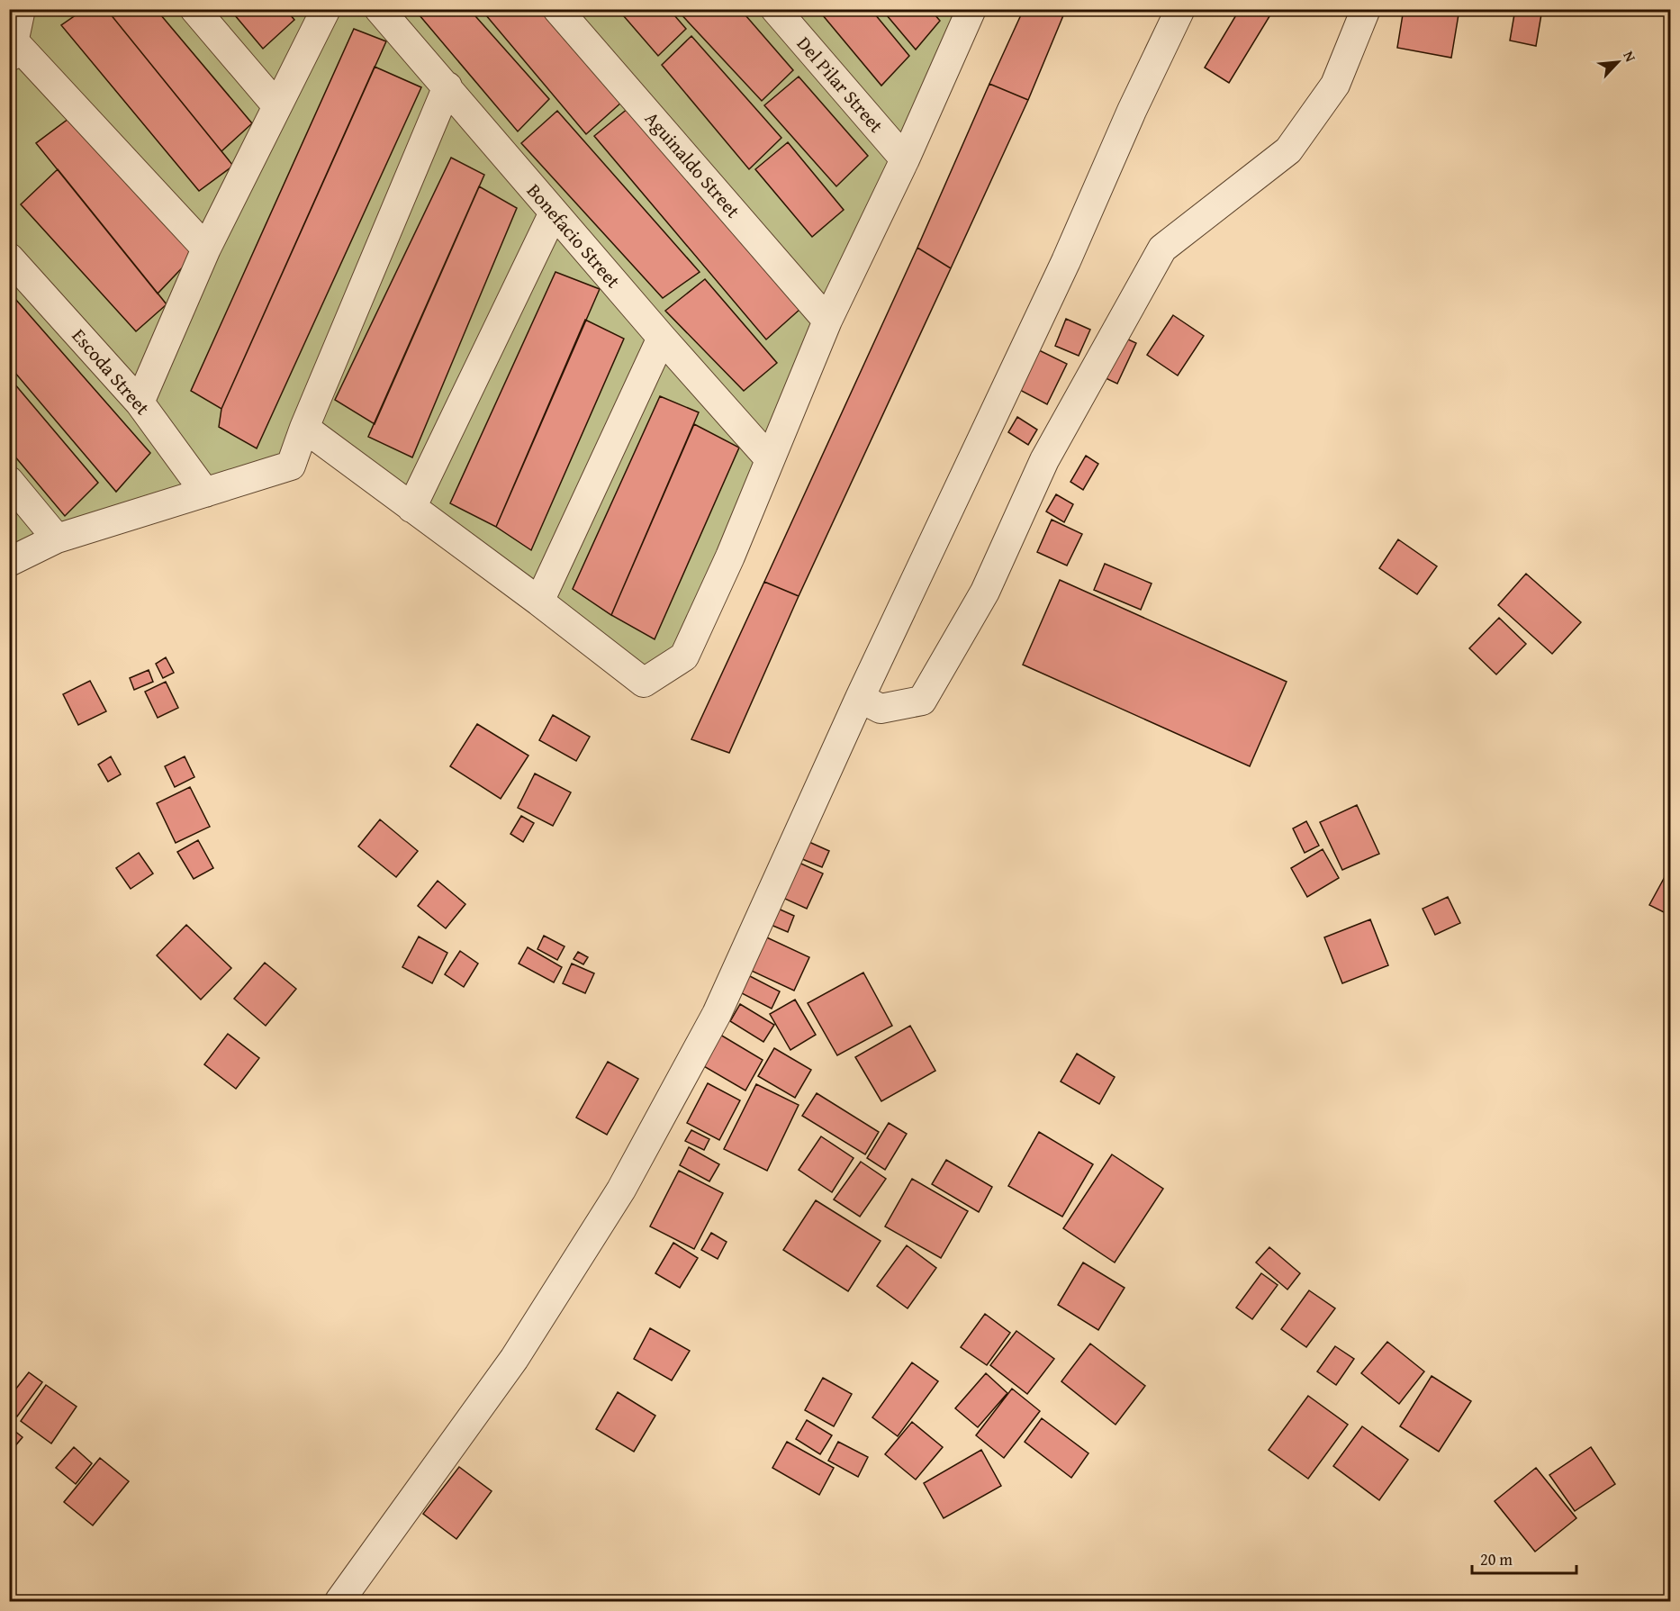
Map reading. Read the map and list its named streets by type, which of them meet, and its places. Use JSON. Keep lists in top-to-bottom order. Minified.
{"streets":{"street":["Del Pilar Street","Aguinaldo Street","Bonefacio Street","Escoda Street"]},"scale_bar":"20 m","north":"top right"}
